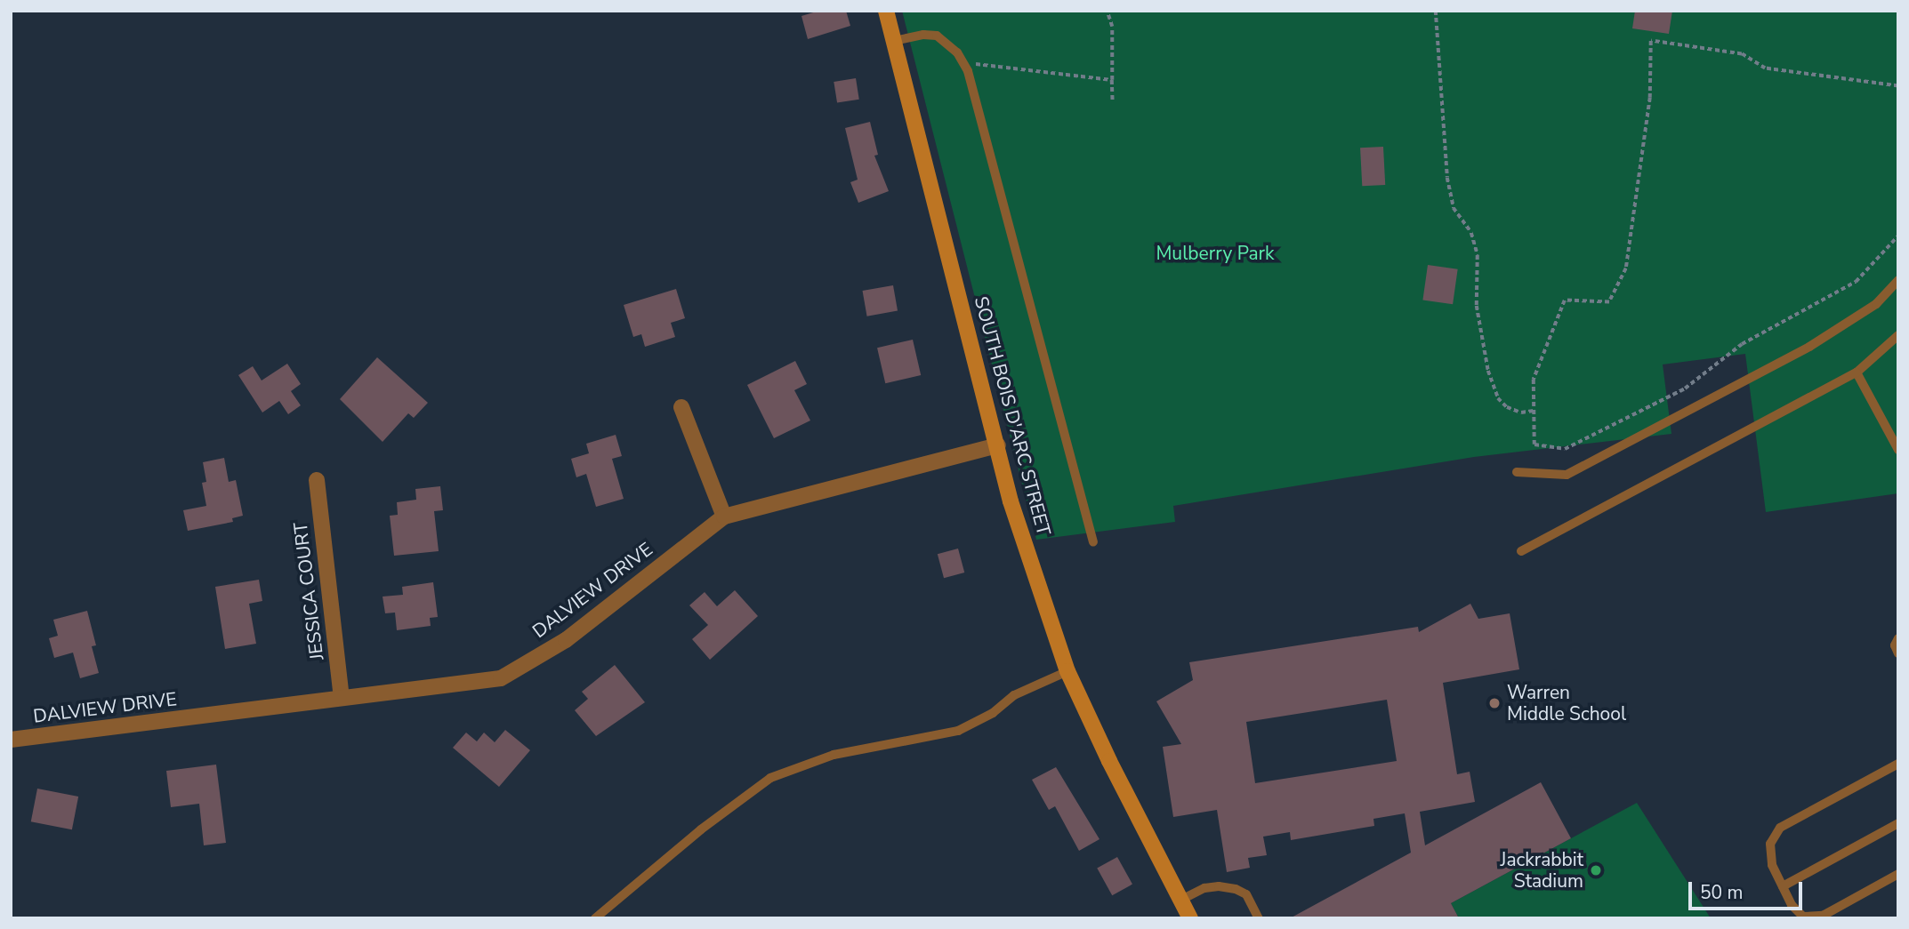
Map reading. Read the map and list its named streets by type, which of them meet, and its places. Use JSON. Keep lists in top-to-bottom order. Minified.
{"streets":{"main road":["SOUTH BOIS D'ARC STREET"],"street":["DALVIEW DRIVE","JESSICA COURT"]},"crossings":[["SOUTH BOIS D'ARC STREET","DALVIEW DRIVE"],["DALVIEW DRIVE","JESSICA COURT"]],"parks":["Mulberry Park"],"places":["Warren Middle School","Jackrabbit Stadium"],"scale_bar":"50 m"}
